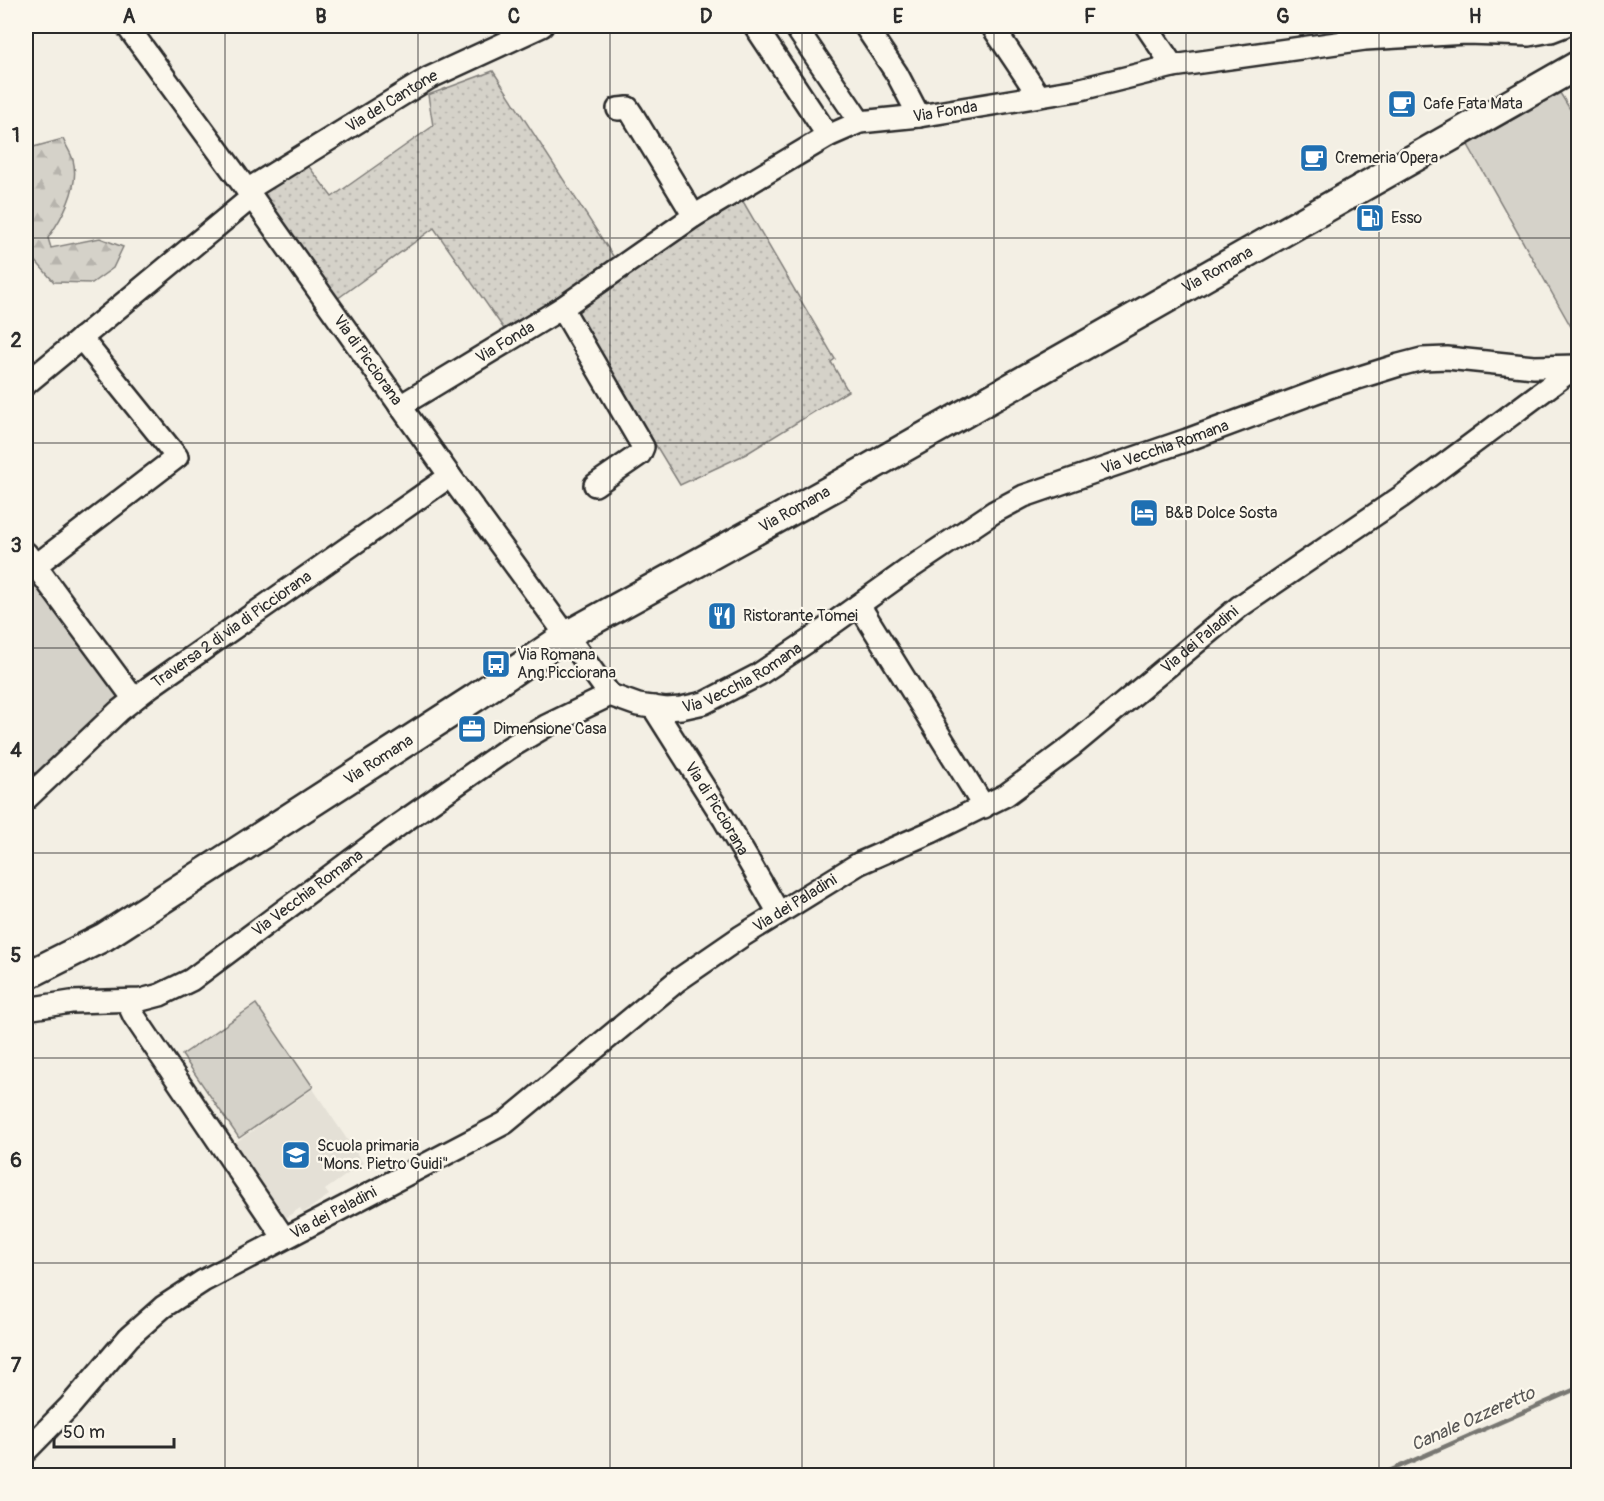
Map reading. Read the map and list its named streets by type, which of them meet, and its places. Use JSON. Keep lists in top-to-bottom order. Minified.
{"streets":{"main road":["Via Romana"],"street":["Via del Cantone","Via Fonda","Via di Picciorana","Via Vecchia Romana","Traversa 2 di via di Picciorana","Via dei Paladini"]},"crossings":[["Via del Cantone","Via di Picciorana"],["Via Fonda","Via di Picciorana"],["Via Romana","Via di Picciorana"],["Via di Picciorana","Via Vecchia Romana"],["Via di Picciorana","Traversa 2 di via di Picciorana"],["Via di Picciorana","Via dei Paladini"],["Via Vecchia Romana","Via dei Paladini"]],"water":["Canale Ozzeretto"],"places":{"cafe":["Cafe Fata Mata","Cremeria Opera"],"fuel station":["Esso"],"hotel":["B&B Dolce Sosta"],"restaurant":["Ristorante Tomei"],"bus stop":["Via Romana Ang.Picciorana"],"office":["Dimensione Casa"],"school or university":["Scuola primaria \"Mons. Pietro Guidi\""]},"scale_bar":"50 m","grid":{"columns":["A","B","C","D","E","F","G","H"],"rows":["1","2","3","4","5","6","7"]}}
